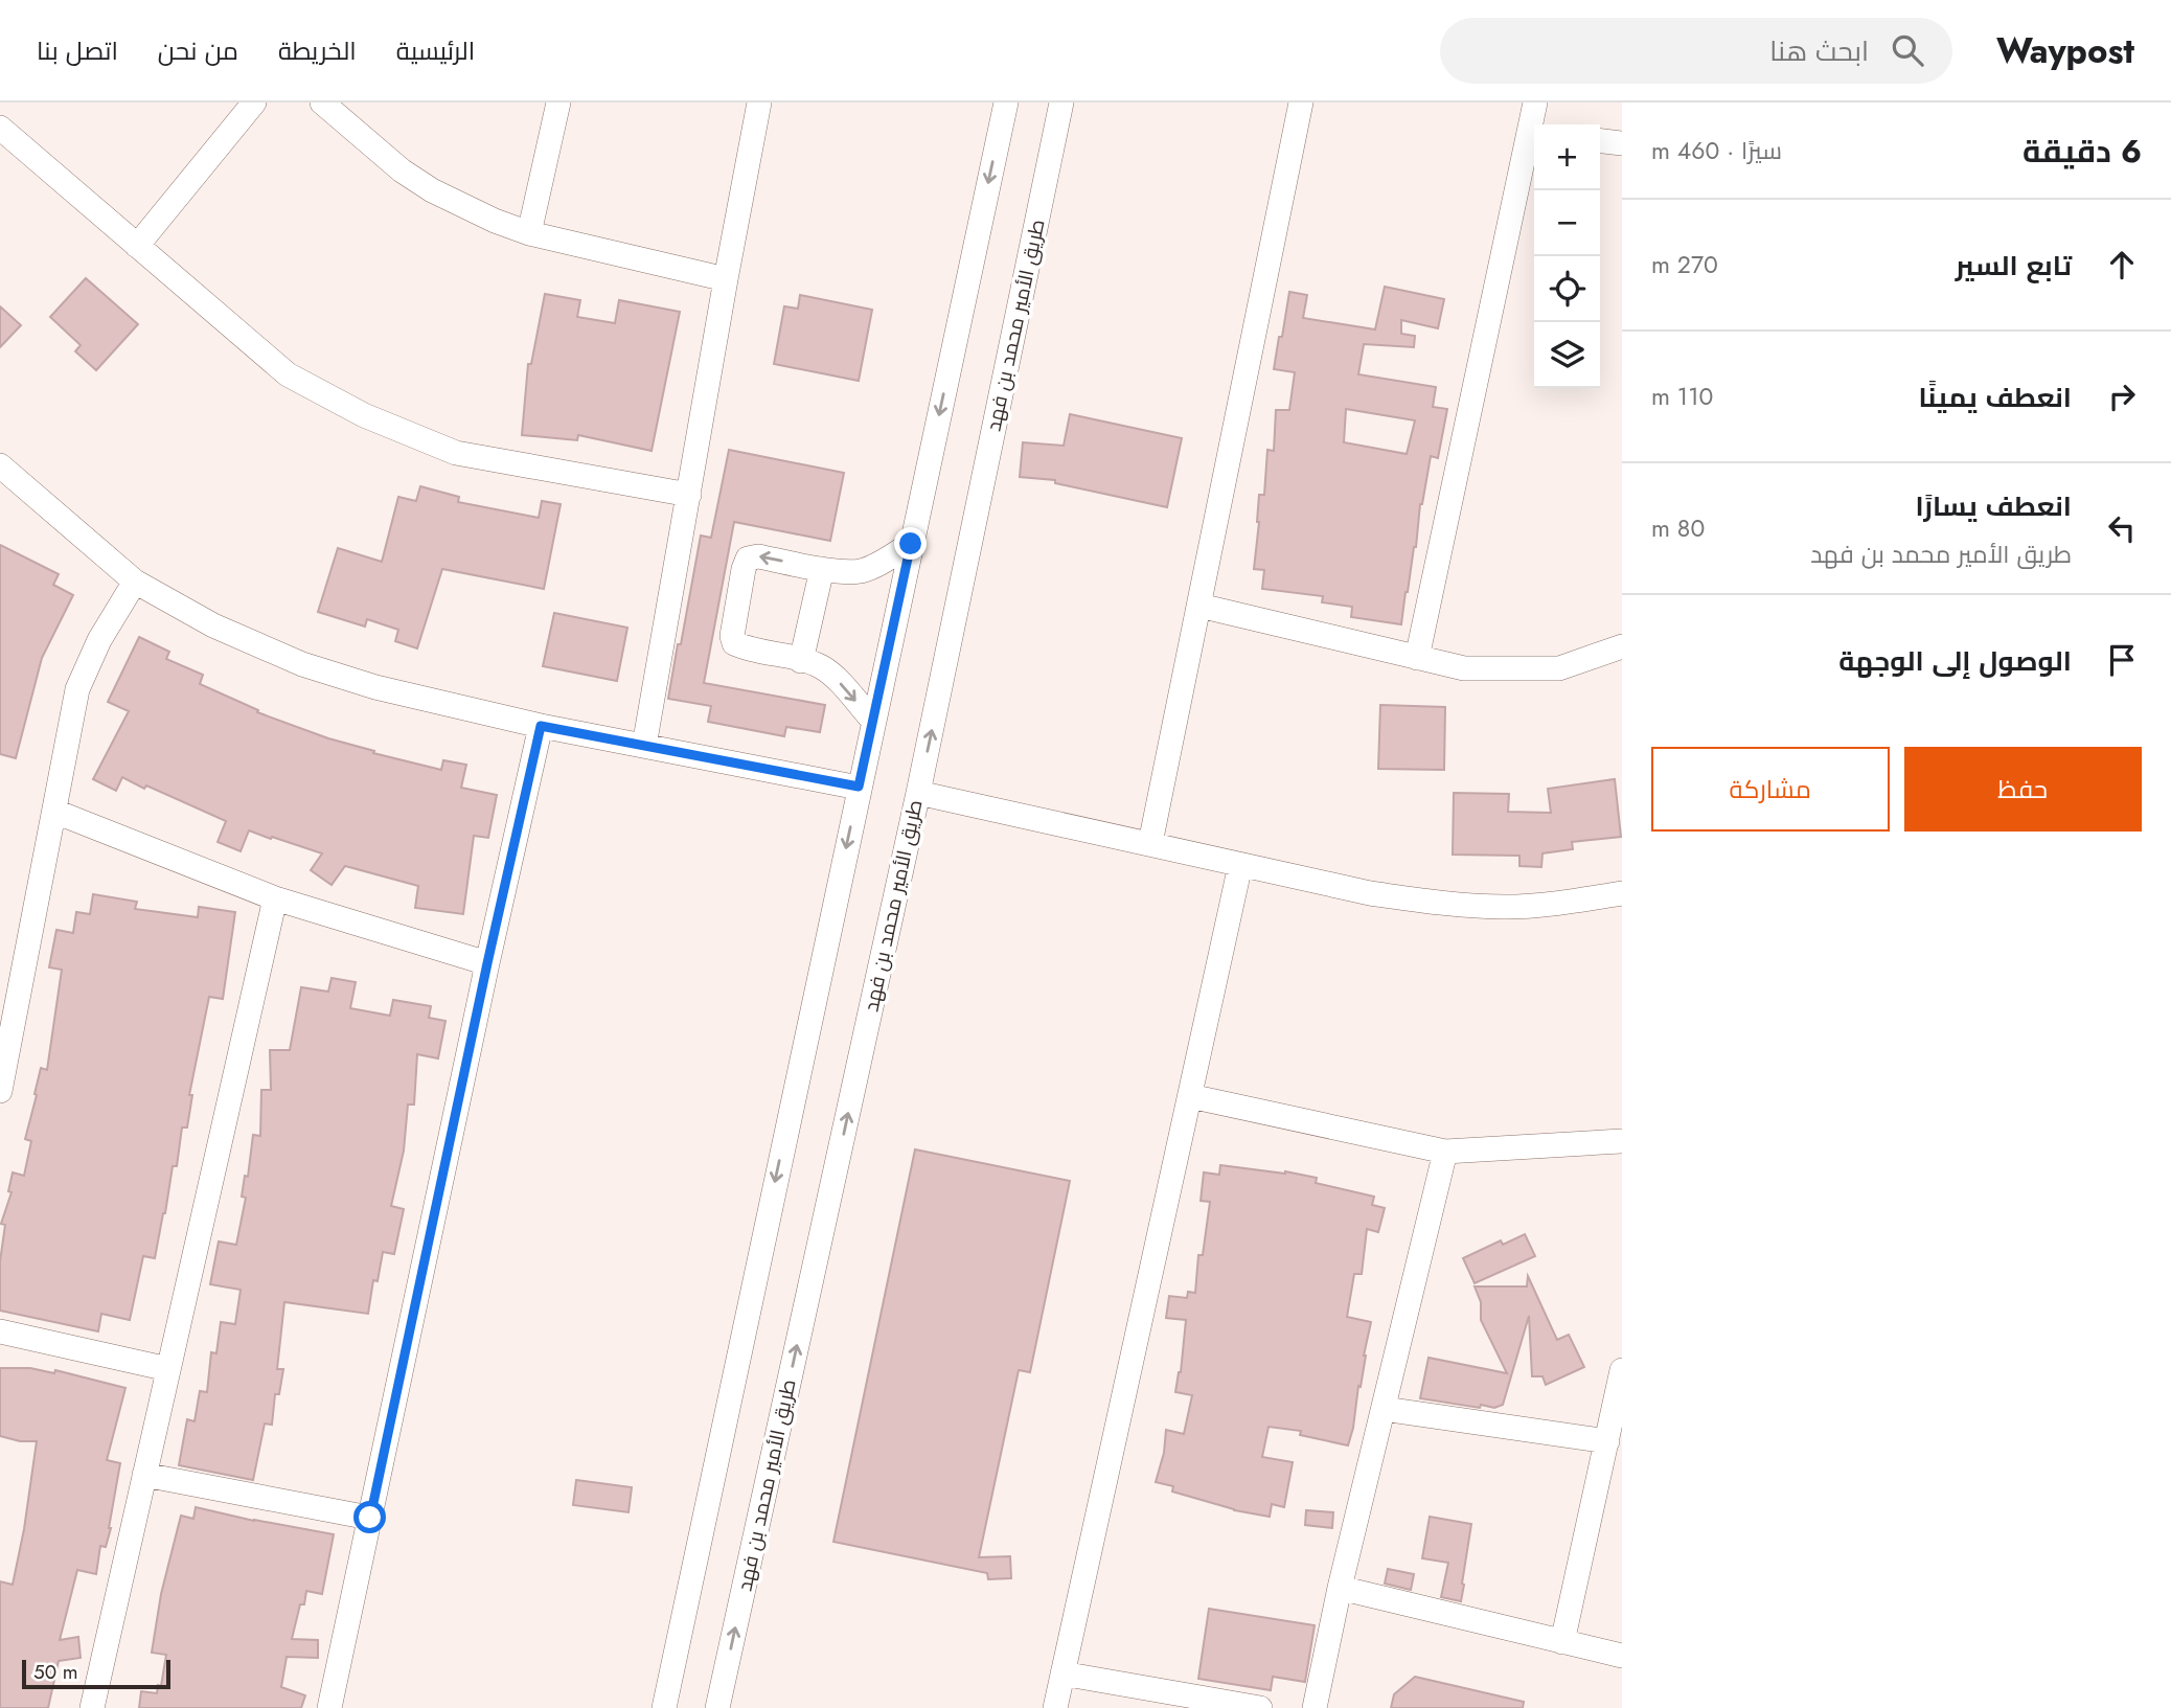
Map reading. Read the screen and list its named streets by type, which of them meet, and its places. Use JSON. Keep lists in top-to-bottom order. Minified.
{"streets":{"street":["طريق الأمير محمد بن فهد"]},"scale_bar":"50 m","page":{"header":"Waypost","search":"ابحث هنا","nav":["الرئيسية","الخريطة","من نحن","اتصل بنا"],"heading":["6 دقيقة","سيرًا · 460 m"],"map_buttons":["+","−"],"list":[["تابع السير","270 m"],["انعطف يمينًا","110 m"],["انعطف يسارًا","طريق الأمير محمد بن فهد","80 m"],"الوصول إلى الوجهة"],"buttons":["حفظ","مشاركة"],"scale":"50 m"}}
